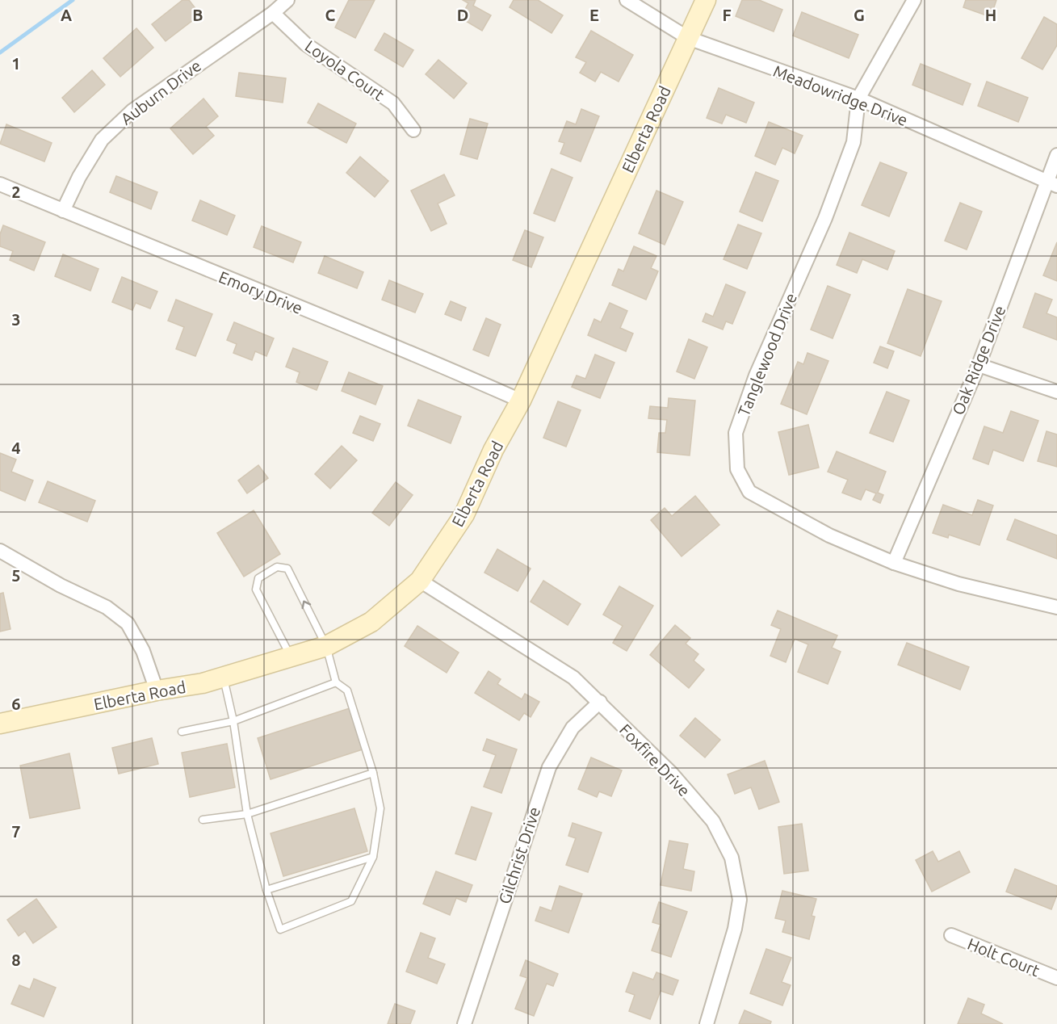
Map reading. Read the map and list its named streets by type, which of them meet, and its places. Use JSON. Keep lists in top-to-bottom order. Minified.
{"streets":{"street":["Loyola Court","Auburn Drive","Meadowridge Drive","Elberta Road","Emory Drive","Tanglewood Drive","Oak Ridge Drive","Foxfire Drive","Gilchrist Drive","Holt Court"]},"crossings":[["Loyola Court","Auburn Drive"],["Auburn Drive","Emory Drive"],["Meadowridge Drive","Elberta Road"],["Meadowridge Drive","Tanglewood Drive"],["Meadowridge Drive","Oak Ridge Drive"],["Elberta Road","Emory Drive"],["Elberta Road","Foxfire Drive"],["Tanglewood Drive","Oak Ridge Drive"],["Foxfire Drive","Gilchrist Drive"]],"grid":{"columns":["A","B","C","D","E","F","G","H"],"rows":["1","2","3","4","5","6","7","8"]}}
